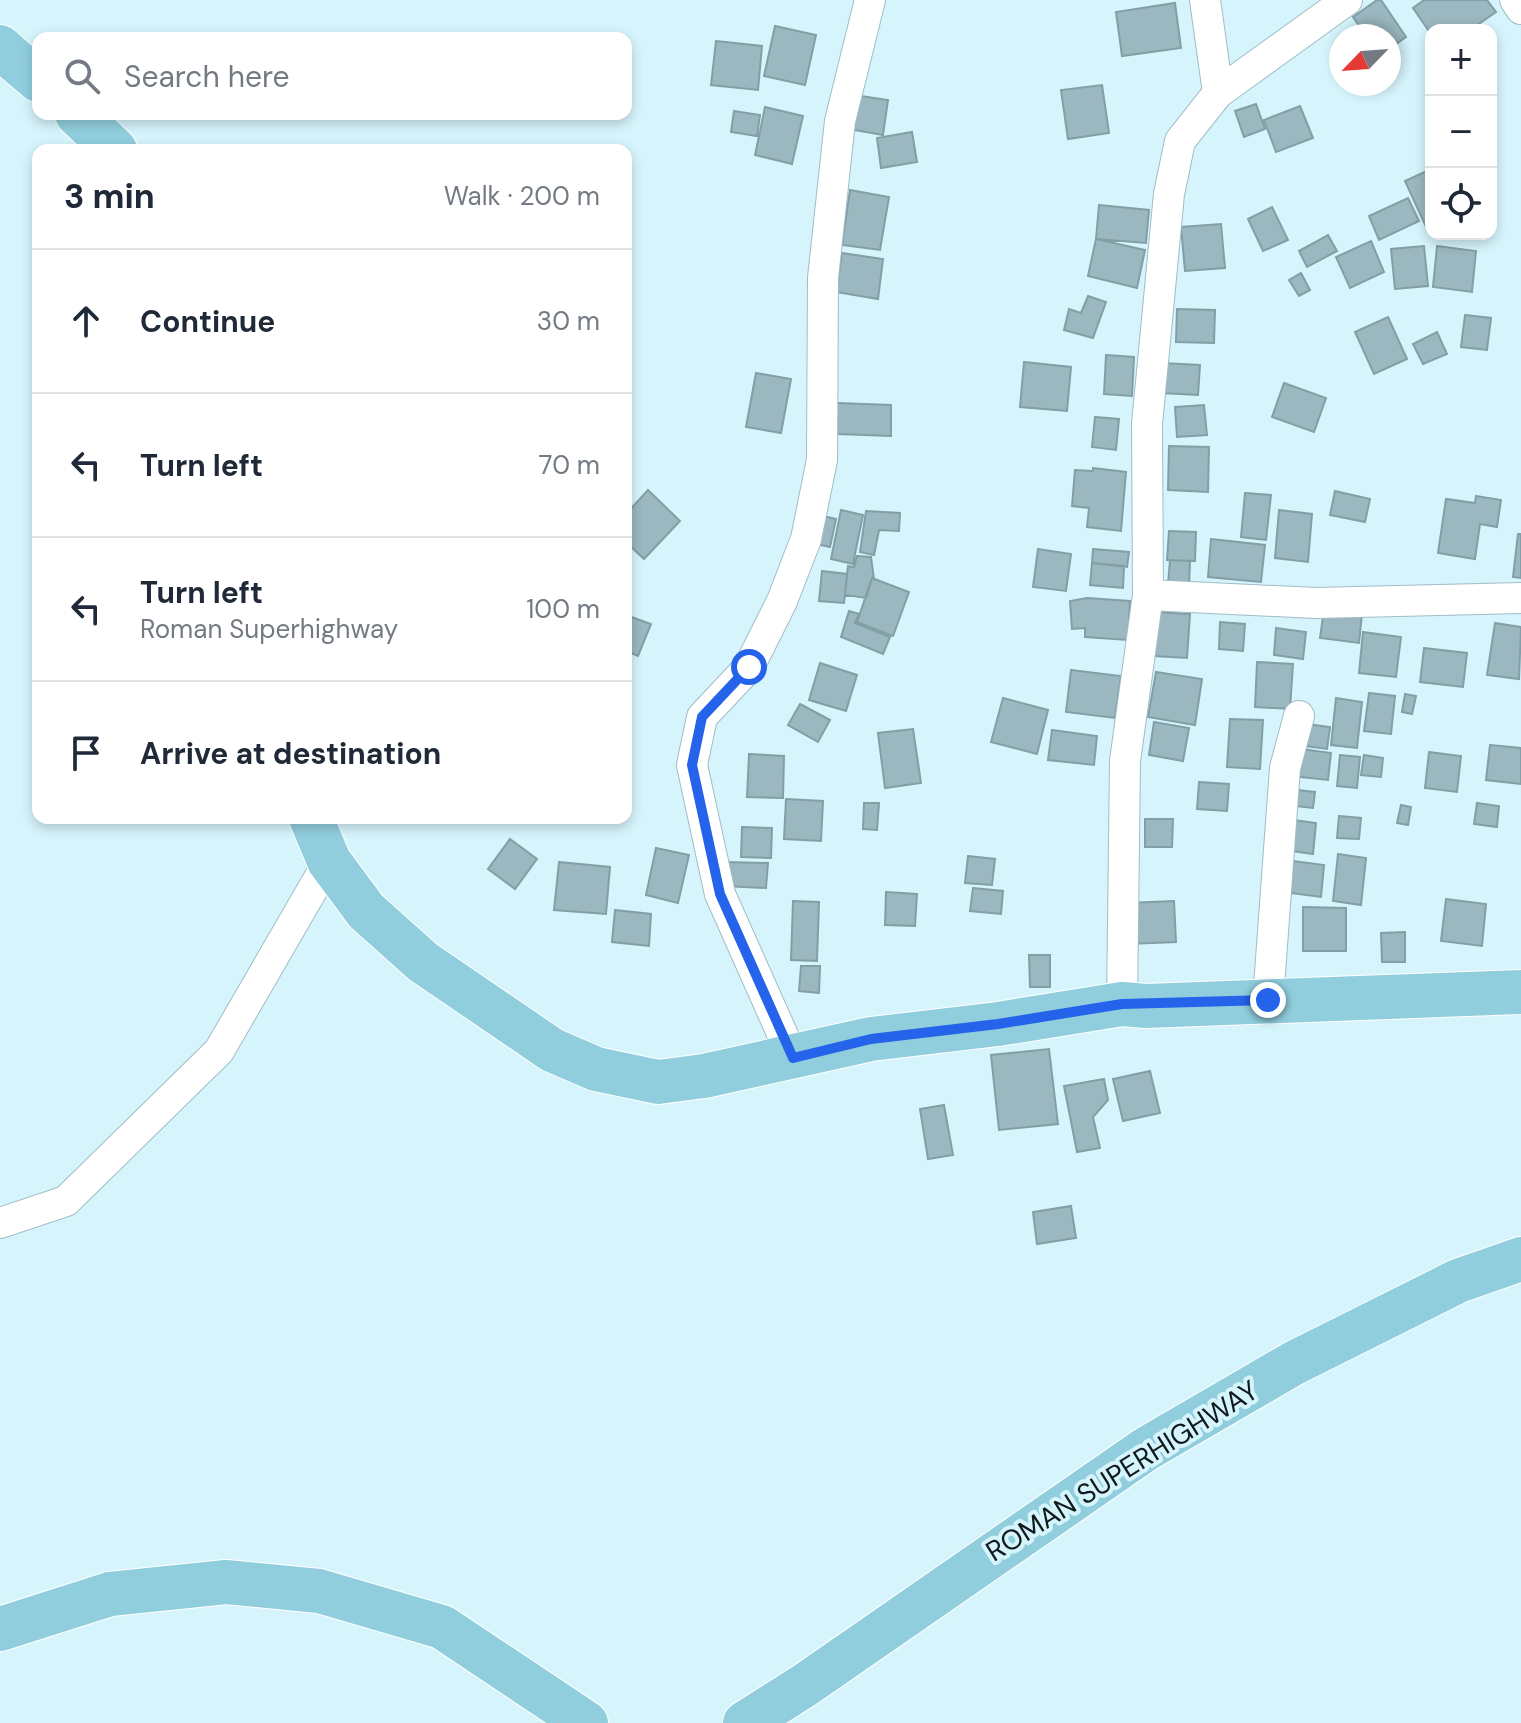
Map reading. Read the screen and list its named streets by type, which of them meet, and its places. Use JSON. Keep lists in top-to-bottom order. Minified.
{"streets":{"main road":["ROMAN SUPERHIGHWAY"]},"north":"bottom left","page":{"map_buttons":["+","−"],"search":"Search here","heading":["3 min","Walk · 200 m"],"list":[["Continue","30 m"],["Turn left","70 m"],["Turn left","Roman Superhighway","100 m"],"Arrive at destination"]}}
